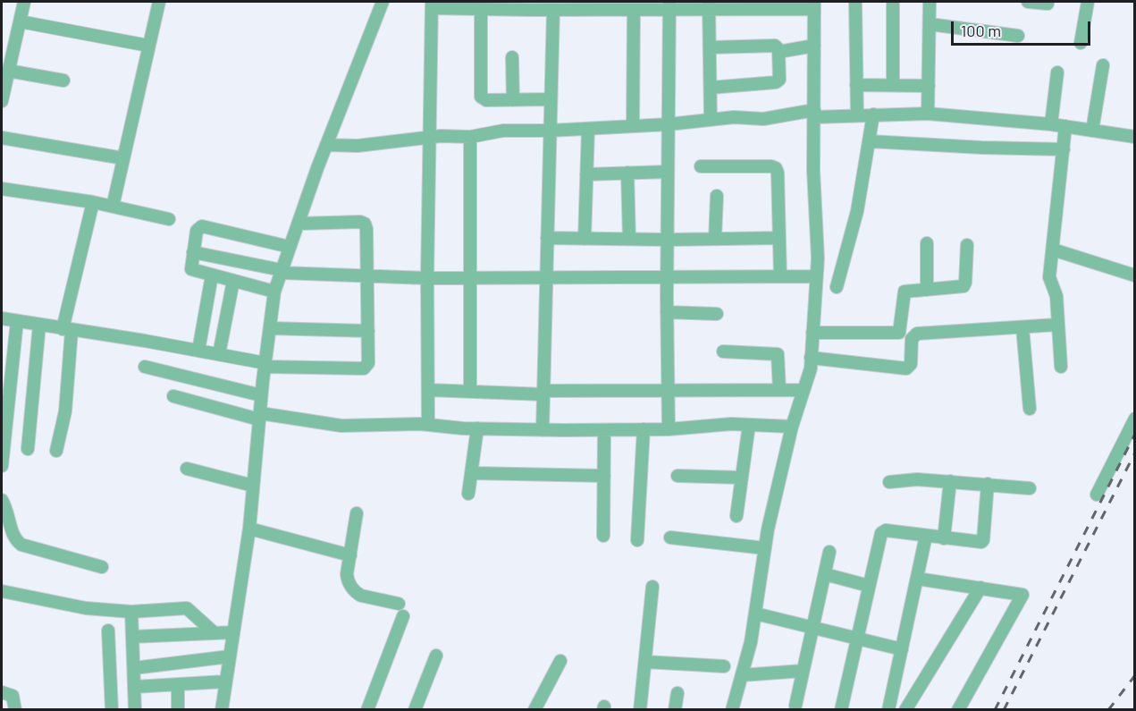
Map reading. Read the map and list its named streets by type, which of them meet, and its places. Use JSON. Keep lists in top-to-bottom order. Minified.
{"scale_bar":"100 m"}
